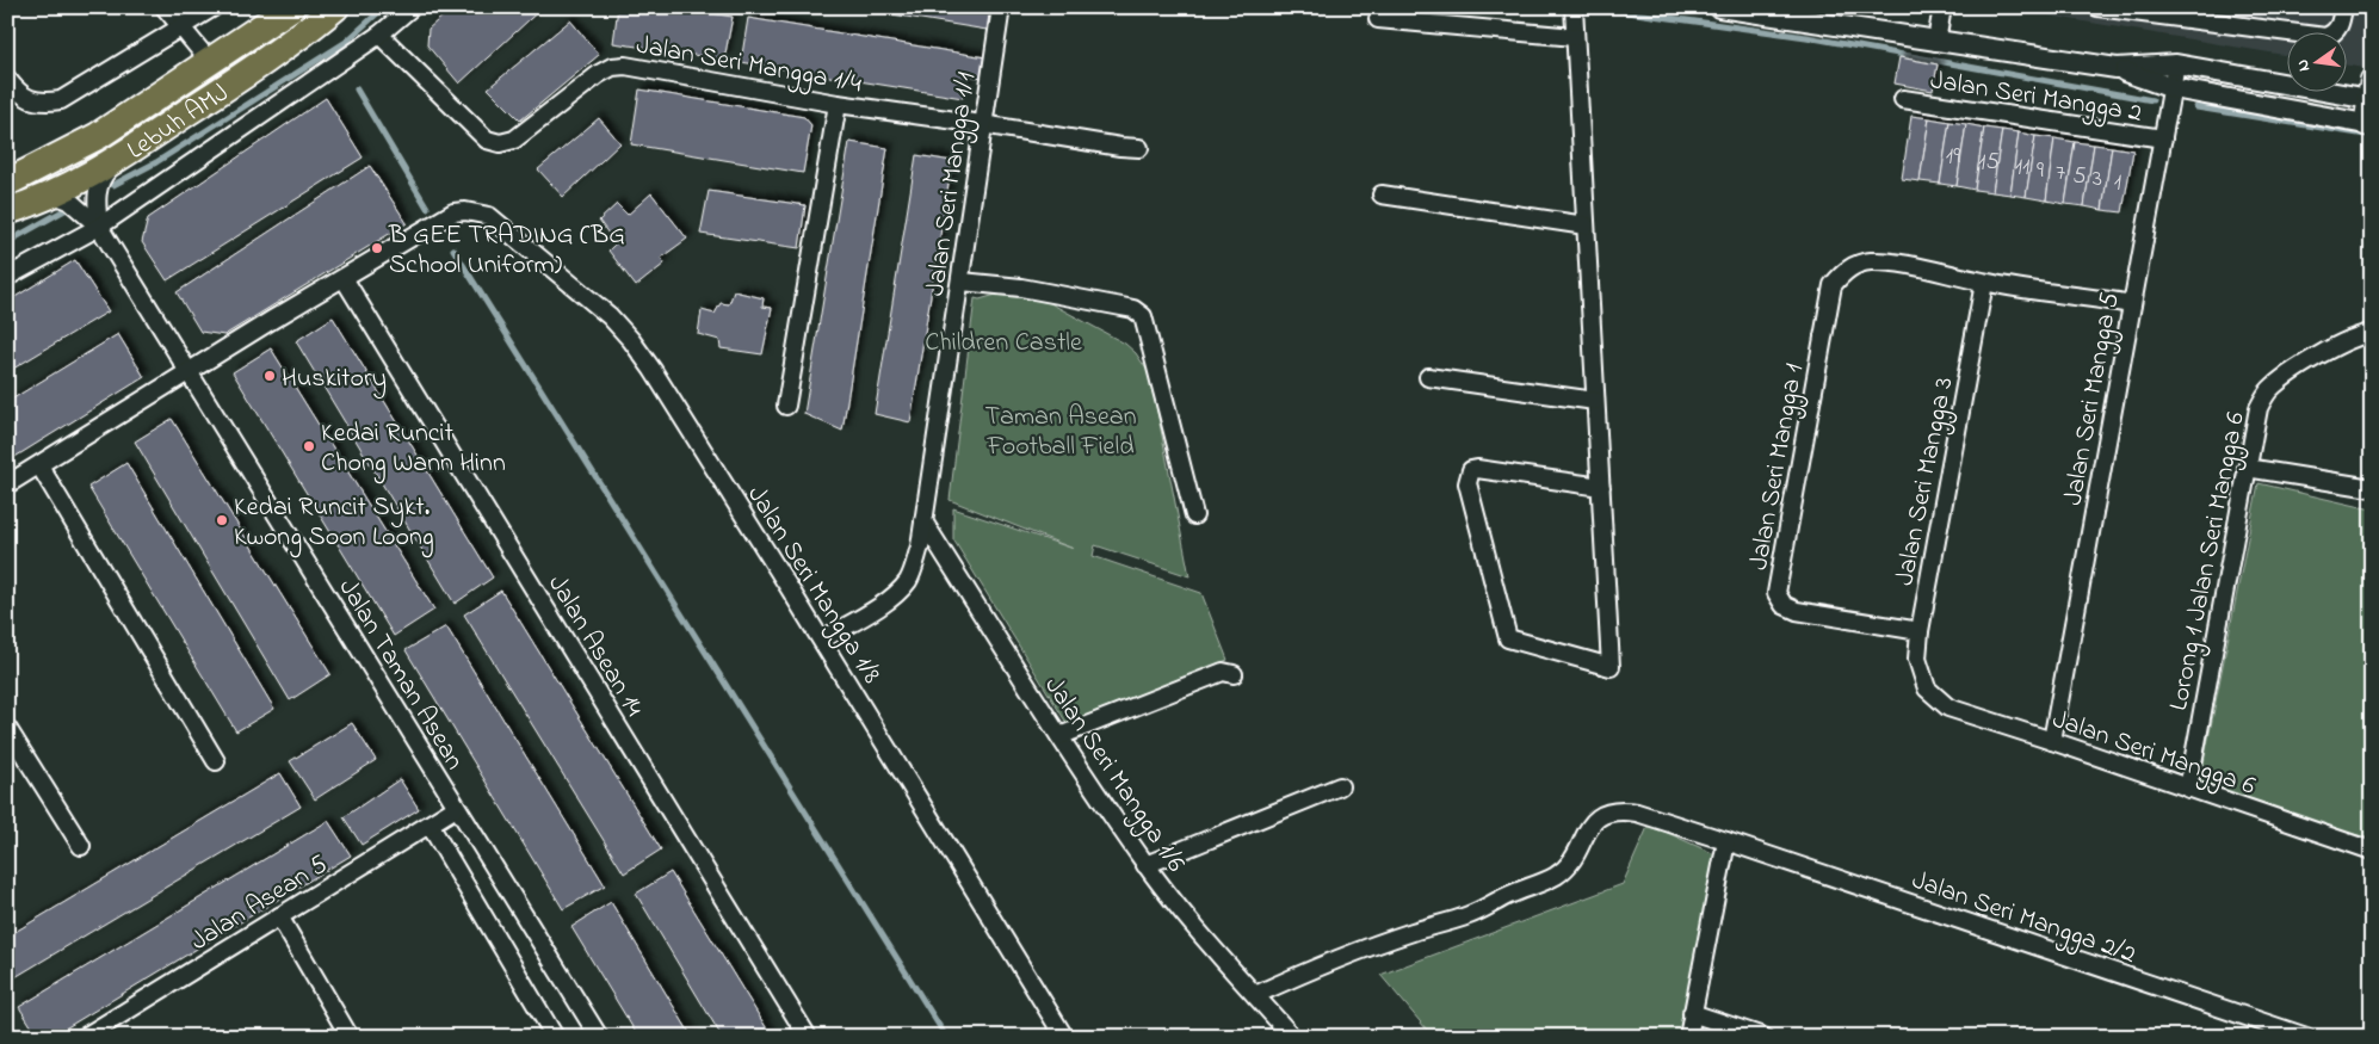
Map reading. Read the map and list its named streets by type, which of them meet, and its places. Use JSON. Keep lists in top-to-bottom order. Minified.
{"streets":{"highway":["Lebuh AMJ"],"street":["Jalan Seri Mangga 1/4","Jalan Seri Mangga 2","Jalan Seri Mangga 1/1","Jalan Seri Mangga 5","Jalan Seri Mangga 1","Jalan Seri Mangga 3","Lorong 1 Jalan Seri Mangga 6","Jalan Seri Mangga 1/8","Jalan Asean 14","Jalan Taman Asean","Jalan Seri Mangga 6","Jalan Seri Mangga 1/6","Jalan Asean 5","Jalan Seri Mangga 2/2"]},"crossings":[["Jalan Seri Mangga 1/4","Jalan Seri Mangga 1/1"],["Jalan Seri Mangga 2","Jalan Seri Mangga 5"],["Lebuh AMJ","Jalan Taman Asean"],["Jalan Seri Mangga 1/1","Jalan Seri Mangga 1/8"],["Jalan Seri Mangga 1/1","Jalan Seri Mangga 1/6"],["Jalan Seri Mangga 5","Jalan Seri Mangga 6"],["Jalan Seri Mangga 1","Jalan Seri Mangga 3"],["Jalan Seri Mangga 3","Jalan Seri Mangga 6"],["Lorong 1 Jalan Seri Mangga 6","Jalan Seri Mangga 6"],["Jalan Seri Mangga 1/8","Jalan Asean 14"],["Jalan Taman Asean","Jalan Asean 5"],["Jalan Seri Mangga 1/6","Jalan Seri Mangga 2/2"]],"parks":["Children Castle","Taman Asean Football Field"],"places":["B GEE TRADING (BG School Uniform)","Huskitory","Kedai Runcit Chong Wann Hinn","Kedai Runcit Sykt. Kwong Soon Loong"],"house_numbers":["19","15","11","9","7","5","3","1"],"north":"left"}
